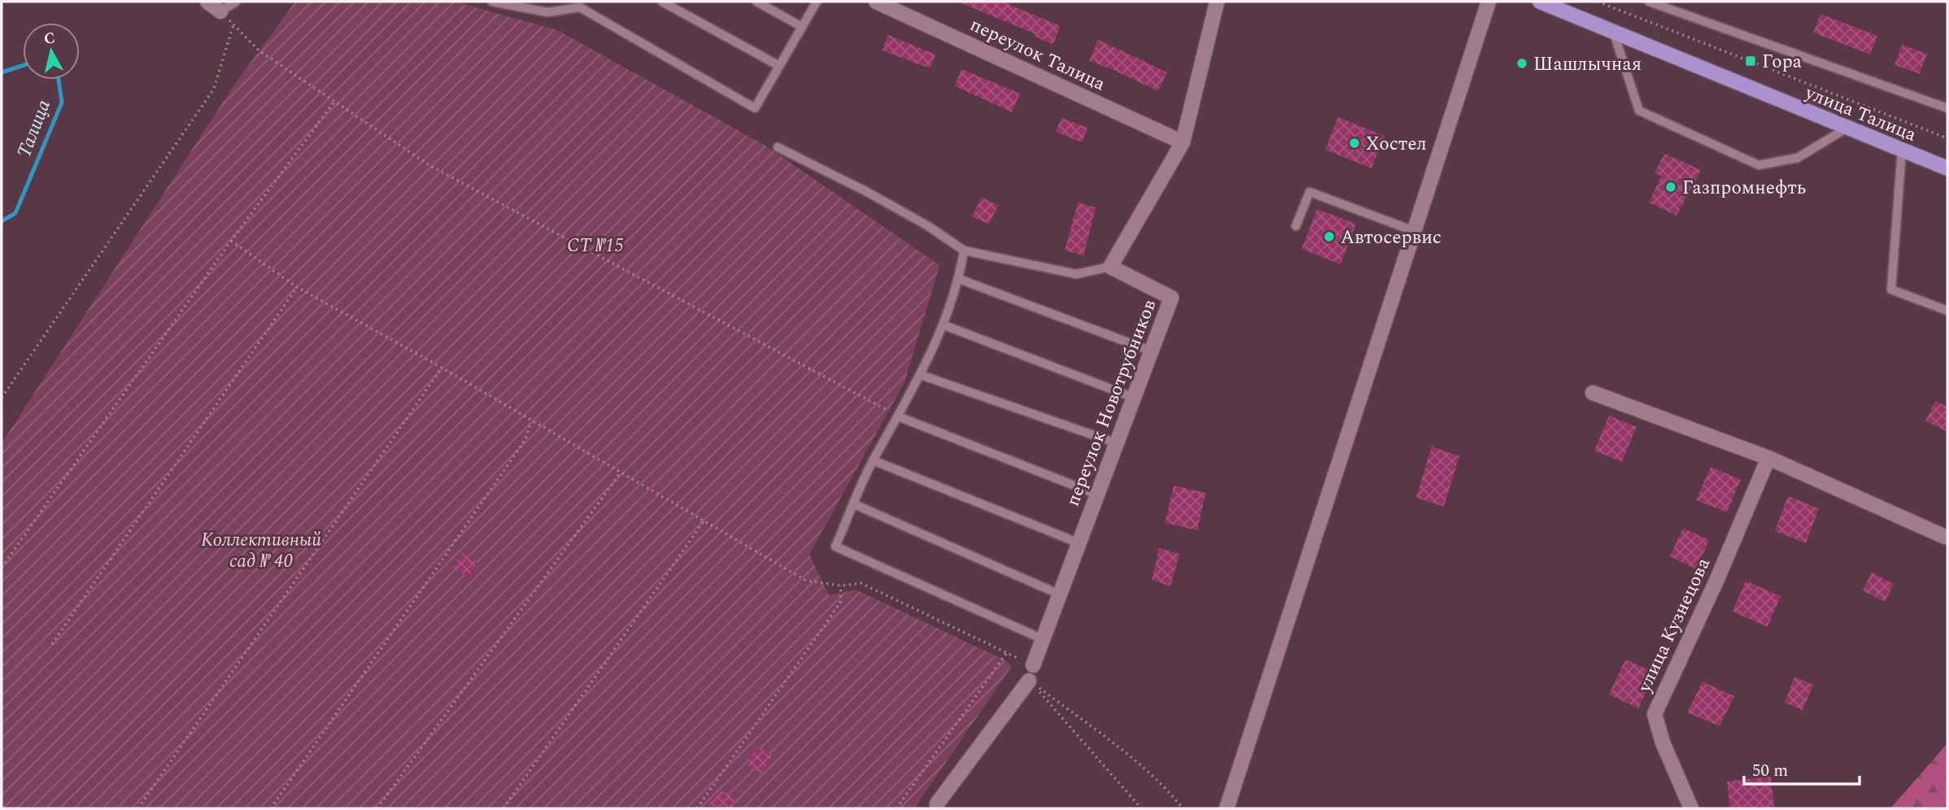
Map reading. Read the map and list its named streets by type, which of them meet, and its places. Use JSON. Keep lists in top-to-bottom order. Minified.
{"streets":{"main road":["улица Талица"],"street":["переулок Талица","переулок Новотрубников","улица Кузнецова"]},"water":["Талица"],"parks":["СТ №15","Коллективный сад № 40"],"places":{"transit":["Гора"],"other":["Шашлычная","Хостел","Газпромнефть","Автосервис"]},"scale_bar":"50 m","north":"top"}
